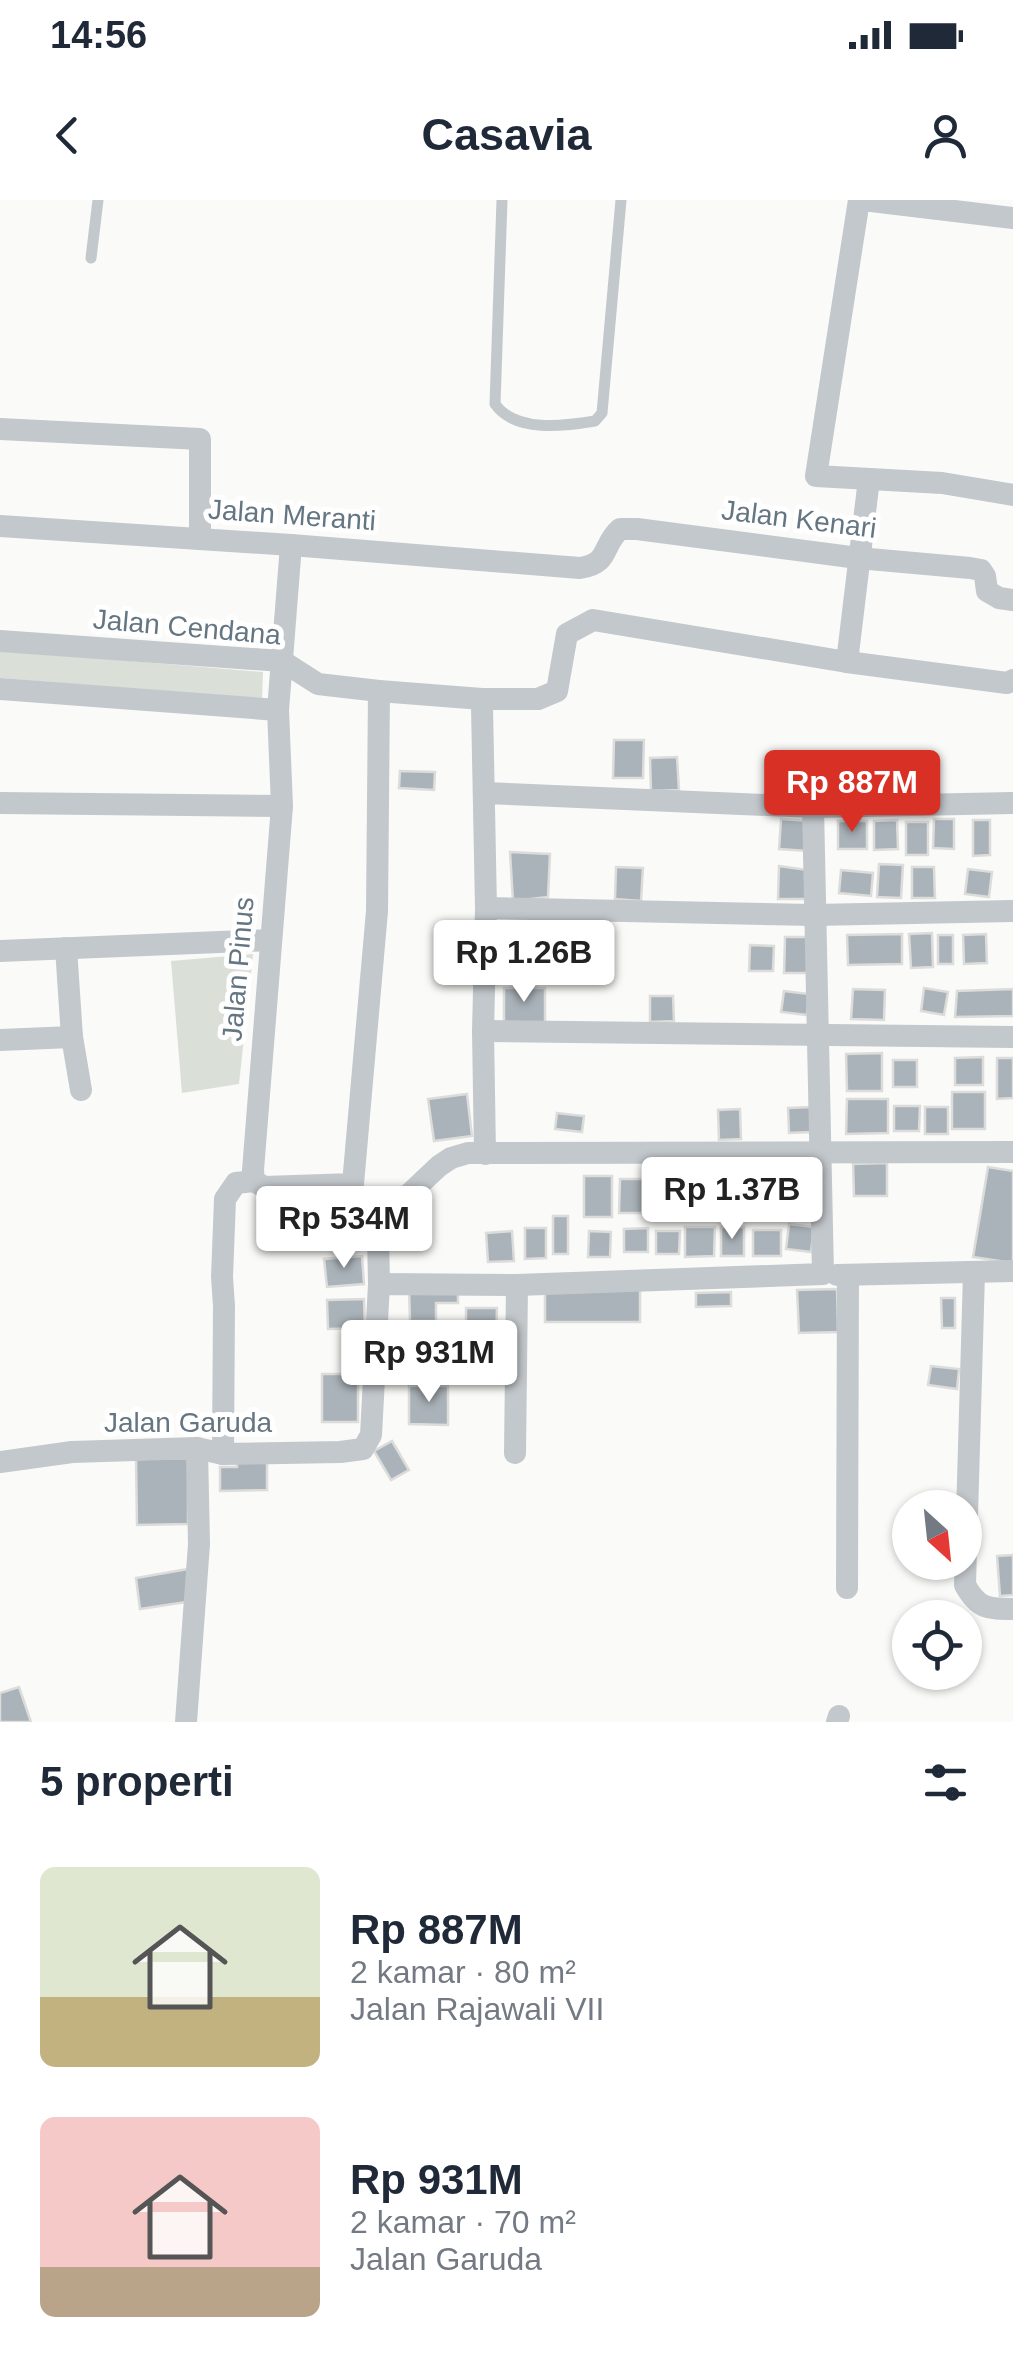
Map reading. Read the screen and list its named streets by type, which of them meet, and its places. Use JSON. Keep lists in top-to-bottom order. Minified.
{"streets":{"street":["Jalan Meranti","Jalan Kenari","Jalan Cendana","Jalan Pinus","Jalan Garuda"]},"crossings":[["Jalan Meranti","Jalan Kenari"],["Jalan Meranti","Jalan Pinus"],["Jalan Cendana","Jalan Pinus"]],"north":"bottom right","page":{"status":"14:56","header":"Casavia","price":["Rp 887M","Rp 1.26B","Rp 1.37B","Rp 534M","Rp 931M"],"heading":"5 properti","list":[{"name":"Rp 887M","note":"2 kamar · 80 m² · Jalan Rajawali VII"},{"name":"Rp 931M","note":"2 kamar · 70 m² · Jalan Garuda"}]}}
